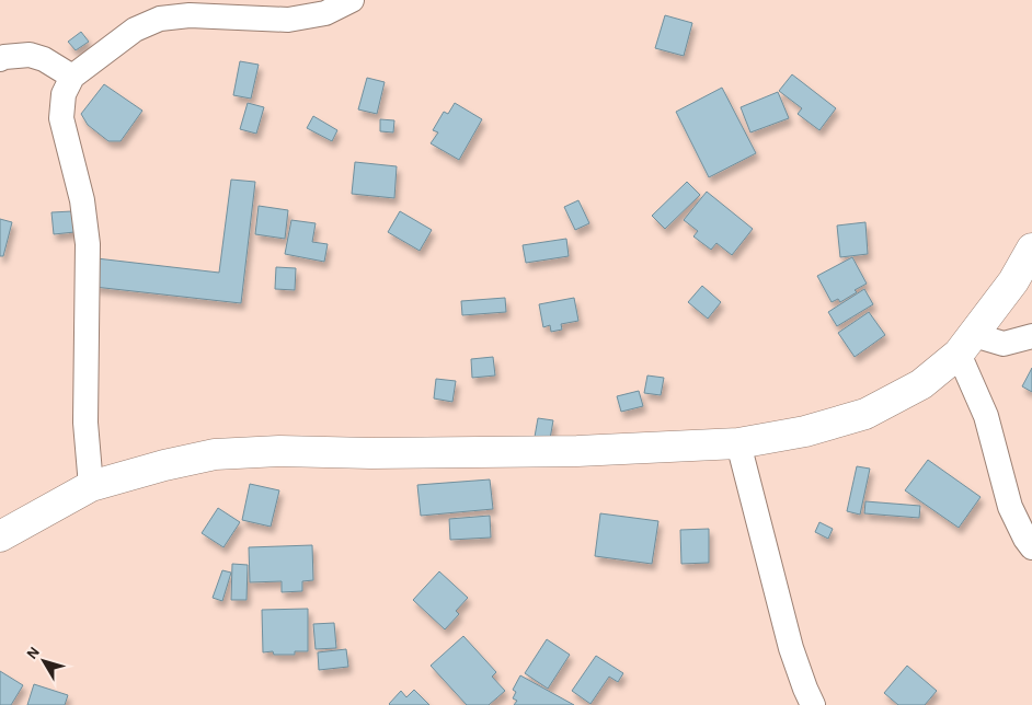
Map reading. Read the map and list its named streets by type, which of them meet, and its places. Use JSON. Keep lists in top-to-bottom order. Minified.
{"north":"top left"}
